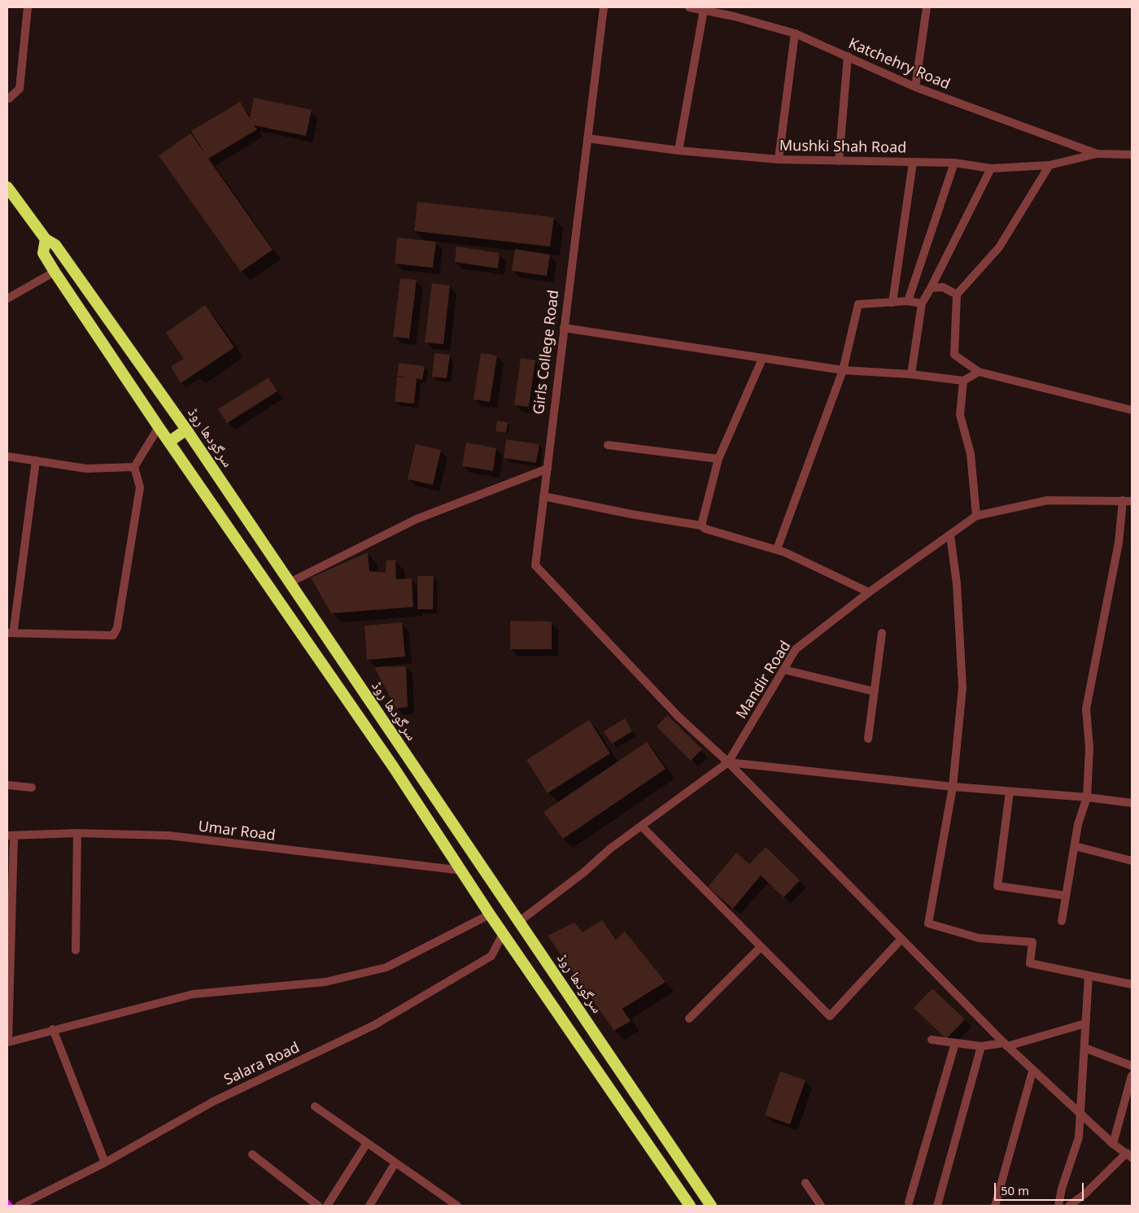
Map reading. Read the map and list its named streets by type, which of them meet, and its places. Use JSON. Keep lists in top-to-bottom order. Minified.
{"streets":{"highway":["سرگودھا روڈ"],"street":["Katchehry Road","Mushki Shah Road","Girls College Road","Mandir Road","Umar Road","Salara Road"]},"crossings":[["Katchehry Road","Mushki Shah Road"],["Mushki Shah Road","Girls College Road"],["Girls College Road","Mandir Road"],["سرگودھا روڈ","Mandir Road"]],"scale_bar":"50 m"}
